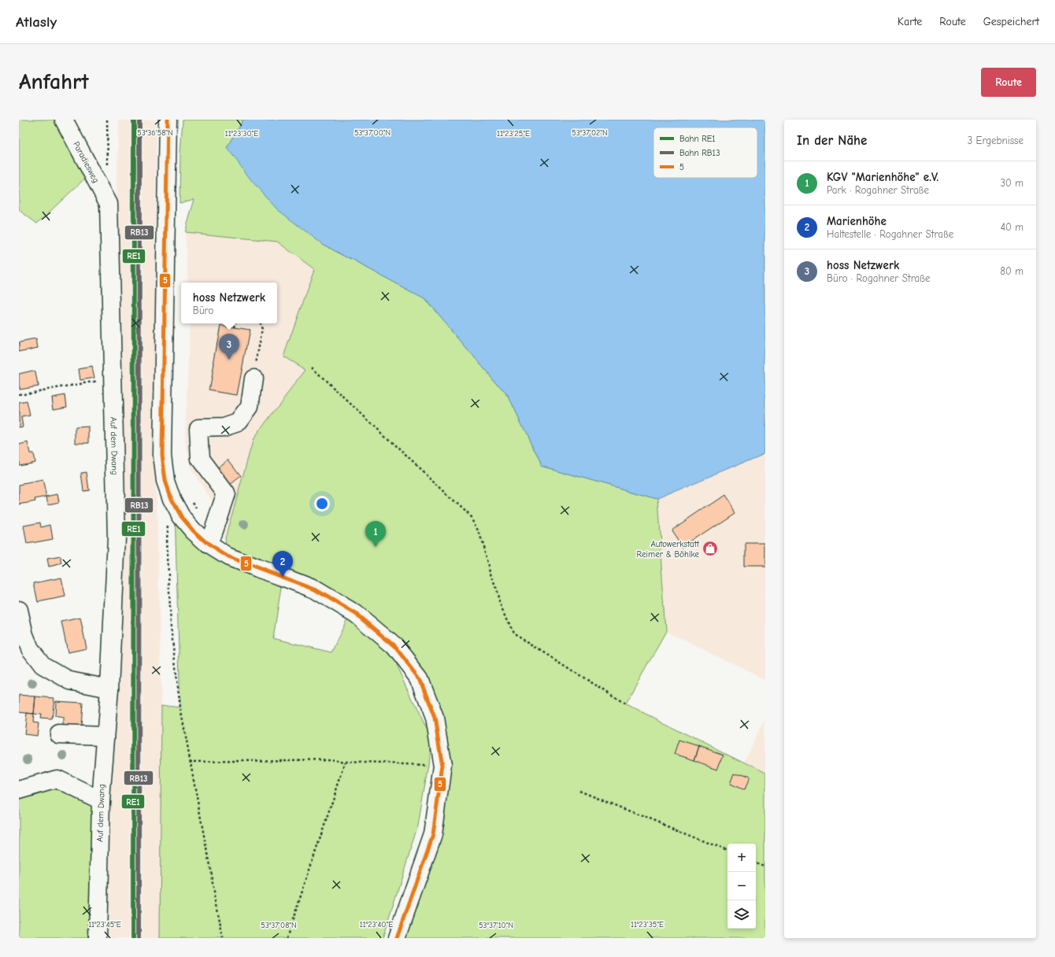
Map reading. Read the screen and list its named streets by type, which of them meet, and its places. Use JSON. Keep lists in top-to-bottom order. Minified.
{"streets":{"street":["Paradiesweg","Auf dem Dwang"]},"crossings":[["Paradiesweg","Auf dem Dwang"]],"places":{"shop":["Autowerkstatt Reimer & Böhlke"]},"lines":["rail line RE1","rail line RB13","transit line 5"],"legend":["Bahn RE1","Bahn RB13","5"],"page":{"header":"Atlasly","nav":["Karte","Route","Gespeichert"],"buttons":"Route","title":"Anfahrt","heading":["In der Nähe","3 Ergebnisse"],"list":[{"mark":"1","name":"KGV \"Marienhöhe\" e.V.","note":"Park · Rogahner Straße","value":"30 m"},{"mark":"2","name":"Marienhöhe","note":"Haltestelle · Rogahner Straße","value":"40 m"},{"mark":"3","name":"hoss Netzwerk","note":"Büro · Rogahner Straße","value":"80 m"}],"popup":["hoss Netzwerk","Büro"],"pins":["3","1","2"],"map_buttons":["+","−"]},"coordinates":["53°36'58\"N","53°37'00\"N","53°37'02\"N","11°23'30\"E","11°23'25\"E","11°23'45\"E","11°23'40\"E","11°23'35\"E","53°37'08\"N","53°37'10\"N"]}
